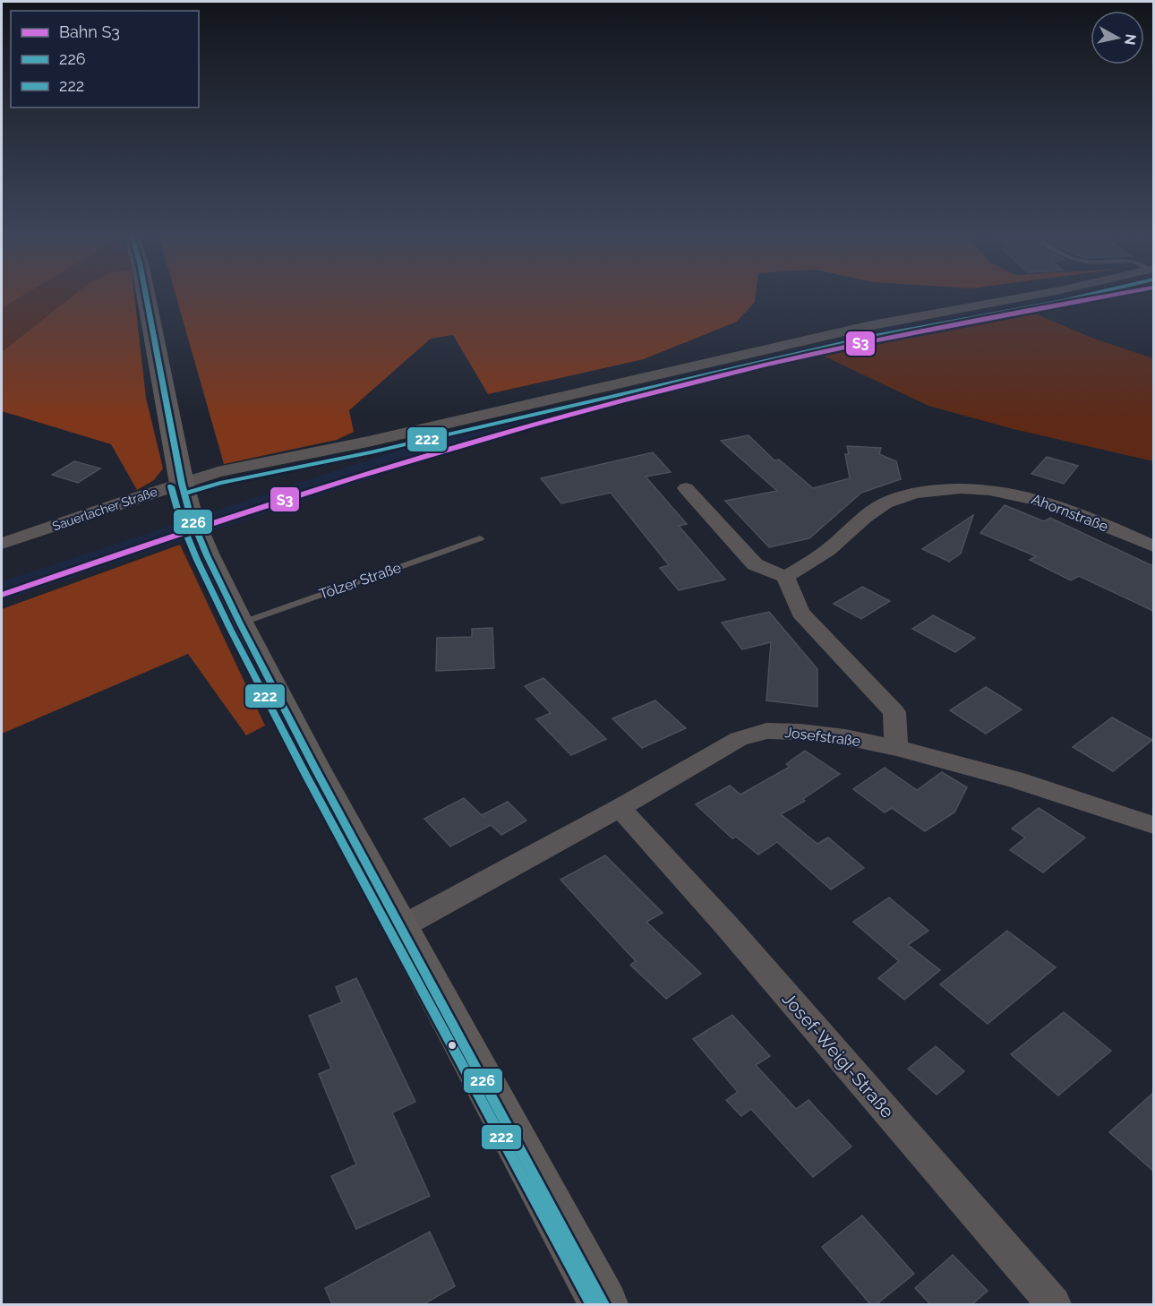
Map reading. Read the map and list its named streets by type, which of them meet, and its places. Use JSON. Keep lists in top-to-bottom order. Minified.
{"streets":{"street":["Sauerlacher Straße","Ahornstraße","Josefstraße","Josef-Weigl-Straße"],"lane":["Tölzer Straße"]},"crossings":[["Josefstraße","Josef-Weigl-Straße"]],"lines":["rail line S3","transit line 226","transit line 222"],"legend":["Bahn S3","226","222"],"north":"right"}
